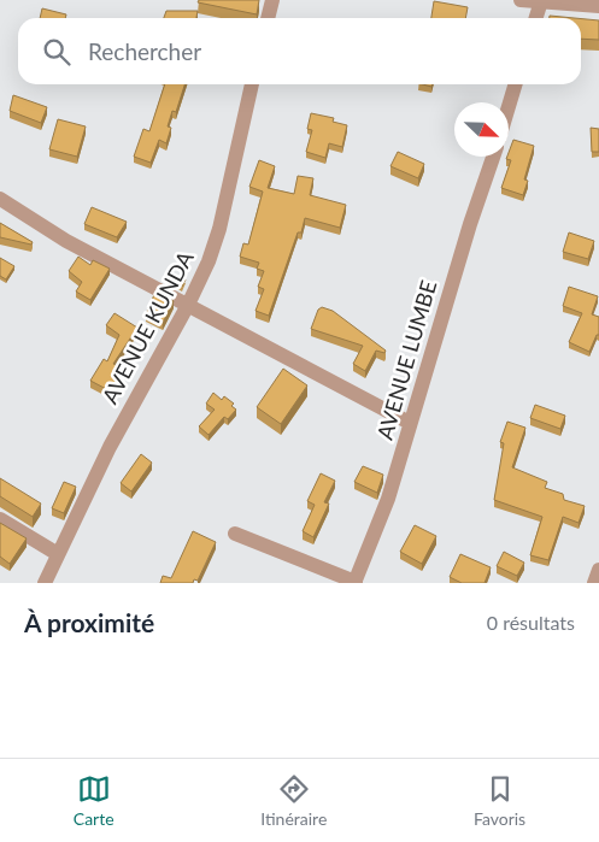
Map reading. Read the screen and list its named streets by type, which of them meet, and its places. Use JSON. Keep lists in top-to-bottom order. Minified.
{"streets":{"street":["AVENUE KUNDA","AVENUE LUMBE"]},"north":"bottom right","page":{"search":"Rechercher","heading":["À proximité","0 résultats"],"nav":["Carte","Itinéraire","Favoris"]}}
